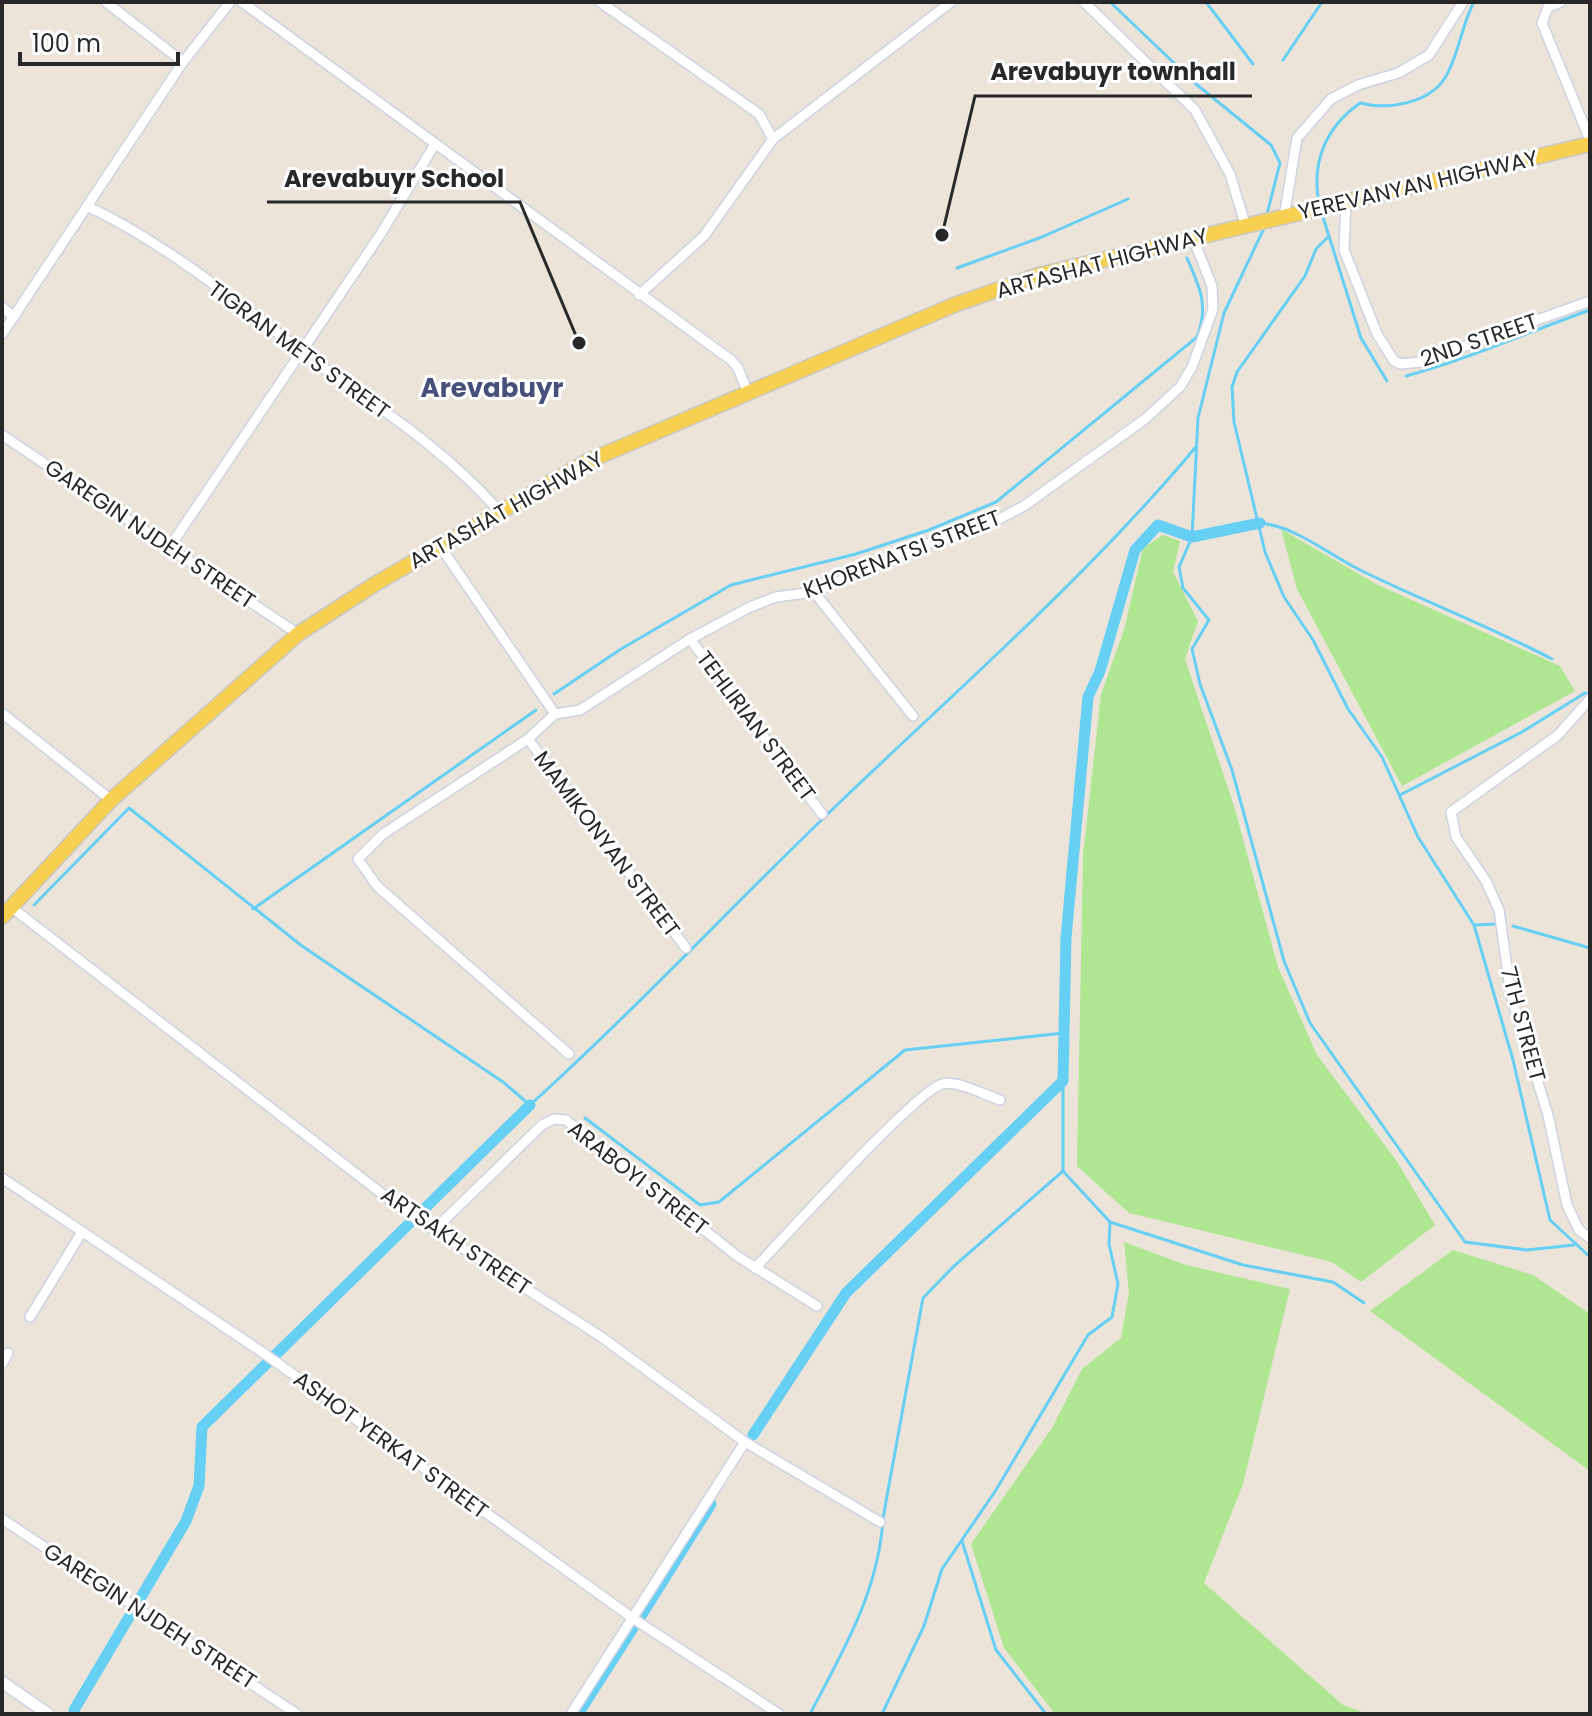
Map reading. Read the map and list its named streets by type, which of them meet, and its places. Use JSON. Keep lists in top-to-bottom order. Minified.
{"streets":{"main road":["YEREVANYAN HIGHWAY","ARTASHAT HIGHWAY"],"street":["2ND STREET","TIGRAN METS STREET","GAREGIN NJDEH STREET","KHORENATSI STREET","TEHLIRIAN STREET","MAMIKONYAN STREET","7TH STREET","ARABOYI STREET","ARTSAKH STREET","ASHOT YERKAT STREET"]},"crossings":[["YEREVANYAN HIGHWAY","ARTASHAT HIGHWAY"],["YEREVANYAN HIGHWAY","2ND STREET"],["ARTASHAT HIGHWAY","TIGRAN METS STREET"],["ARTASHAT HIGHWAY","GAREGIN NJDEH STREET"],["ARTASHAT HIGHWAY","KHORENATSI STREET"],["ARTASHAT HIGHWAY","ARTSAKH STREET"],["KHORENATSI STREET","TEHLIRIAN STREET"],["KHORENATSI STREET","MAMIKONYAN STREET"],["ARABOYI STREET","ARTSAKH STREET"]],"districts":["Arevabuyr"],"places":["Arevabuyr townhall","Arevabuyr School"],"scale_bar":"100 m"}
